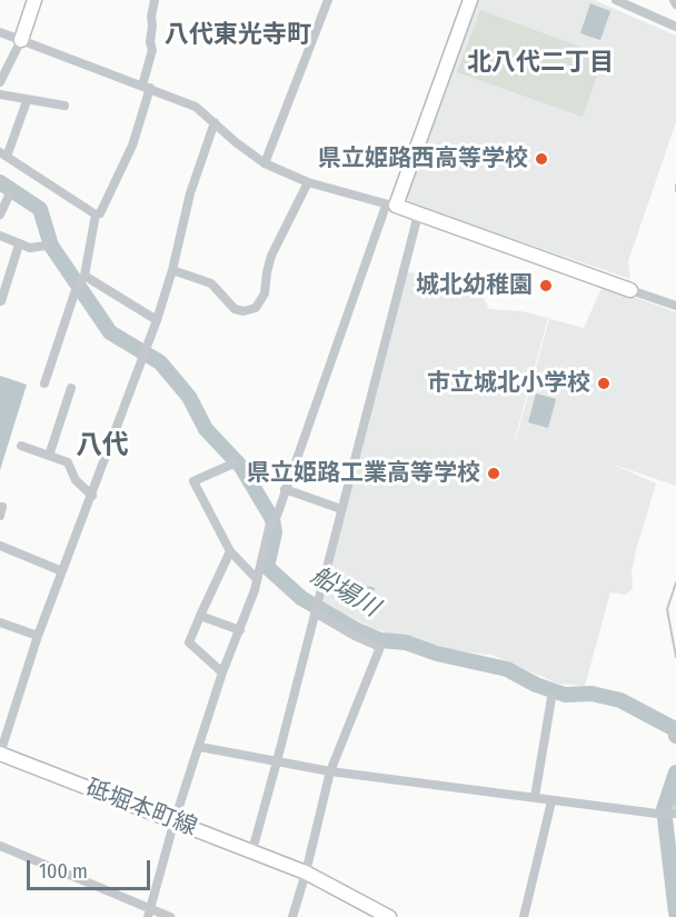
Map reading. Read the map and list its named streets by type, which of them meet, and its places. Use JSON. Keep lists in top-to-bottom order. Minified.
{"streets":{"street":["砥堀本町線"]},"districts":["八代東光寺町","北八代二丁目","八代"],"water":["船場川"],"places":["県立姫路西高等学校","城北幼稚園","市立城北小学校","県立姫路工業高等学校"],"scale_bar":"100 m"}
